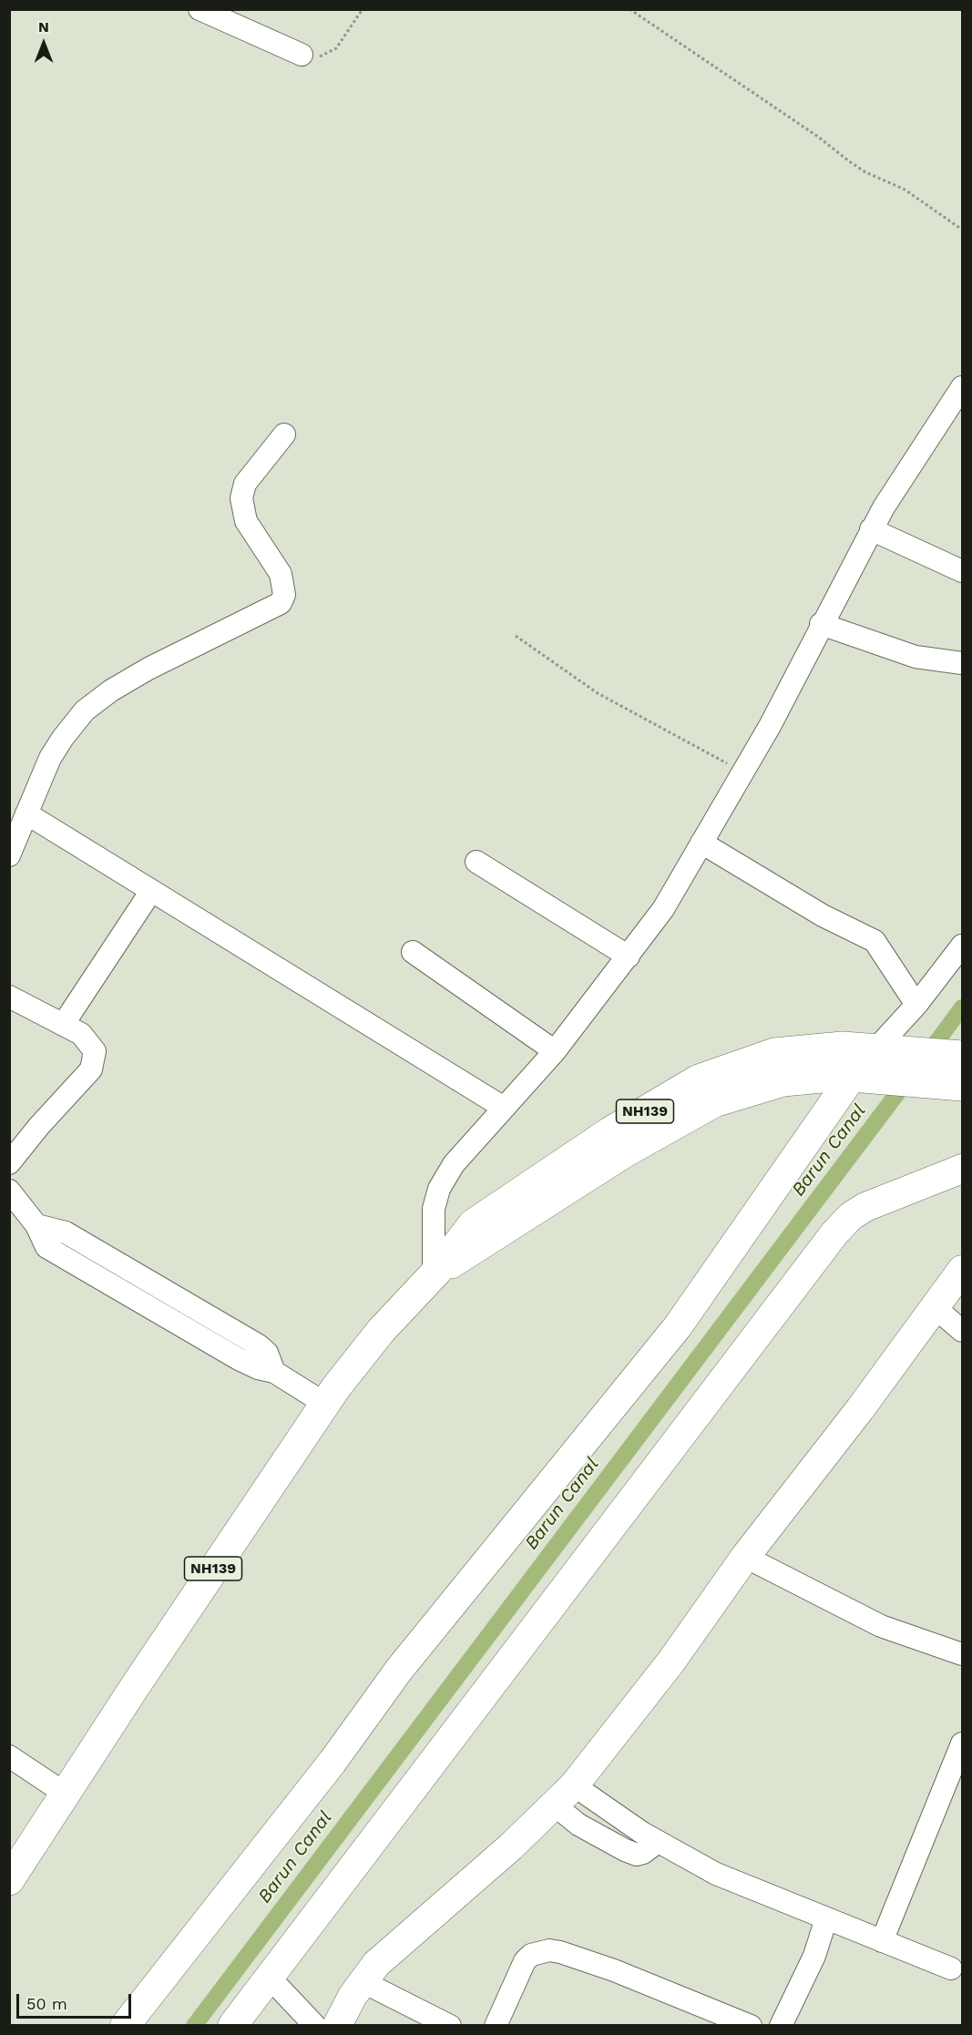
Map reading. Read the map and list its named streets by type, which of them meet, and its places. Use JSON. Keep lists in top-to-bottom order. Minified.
{"streets":{"highway":["NH139"]},"water":["Barun Canal"],"scale_bar":"50 m","north":"top"}
